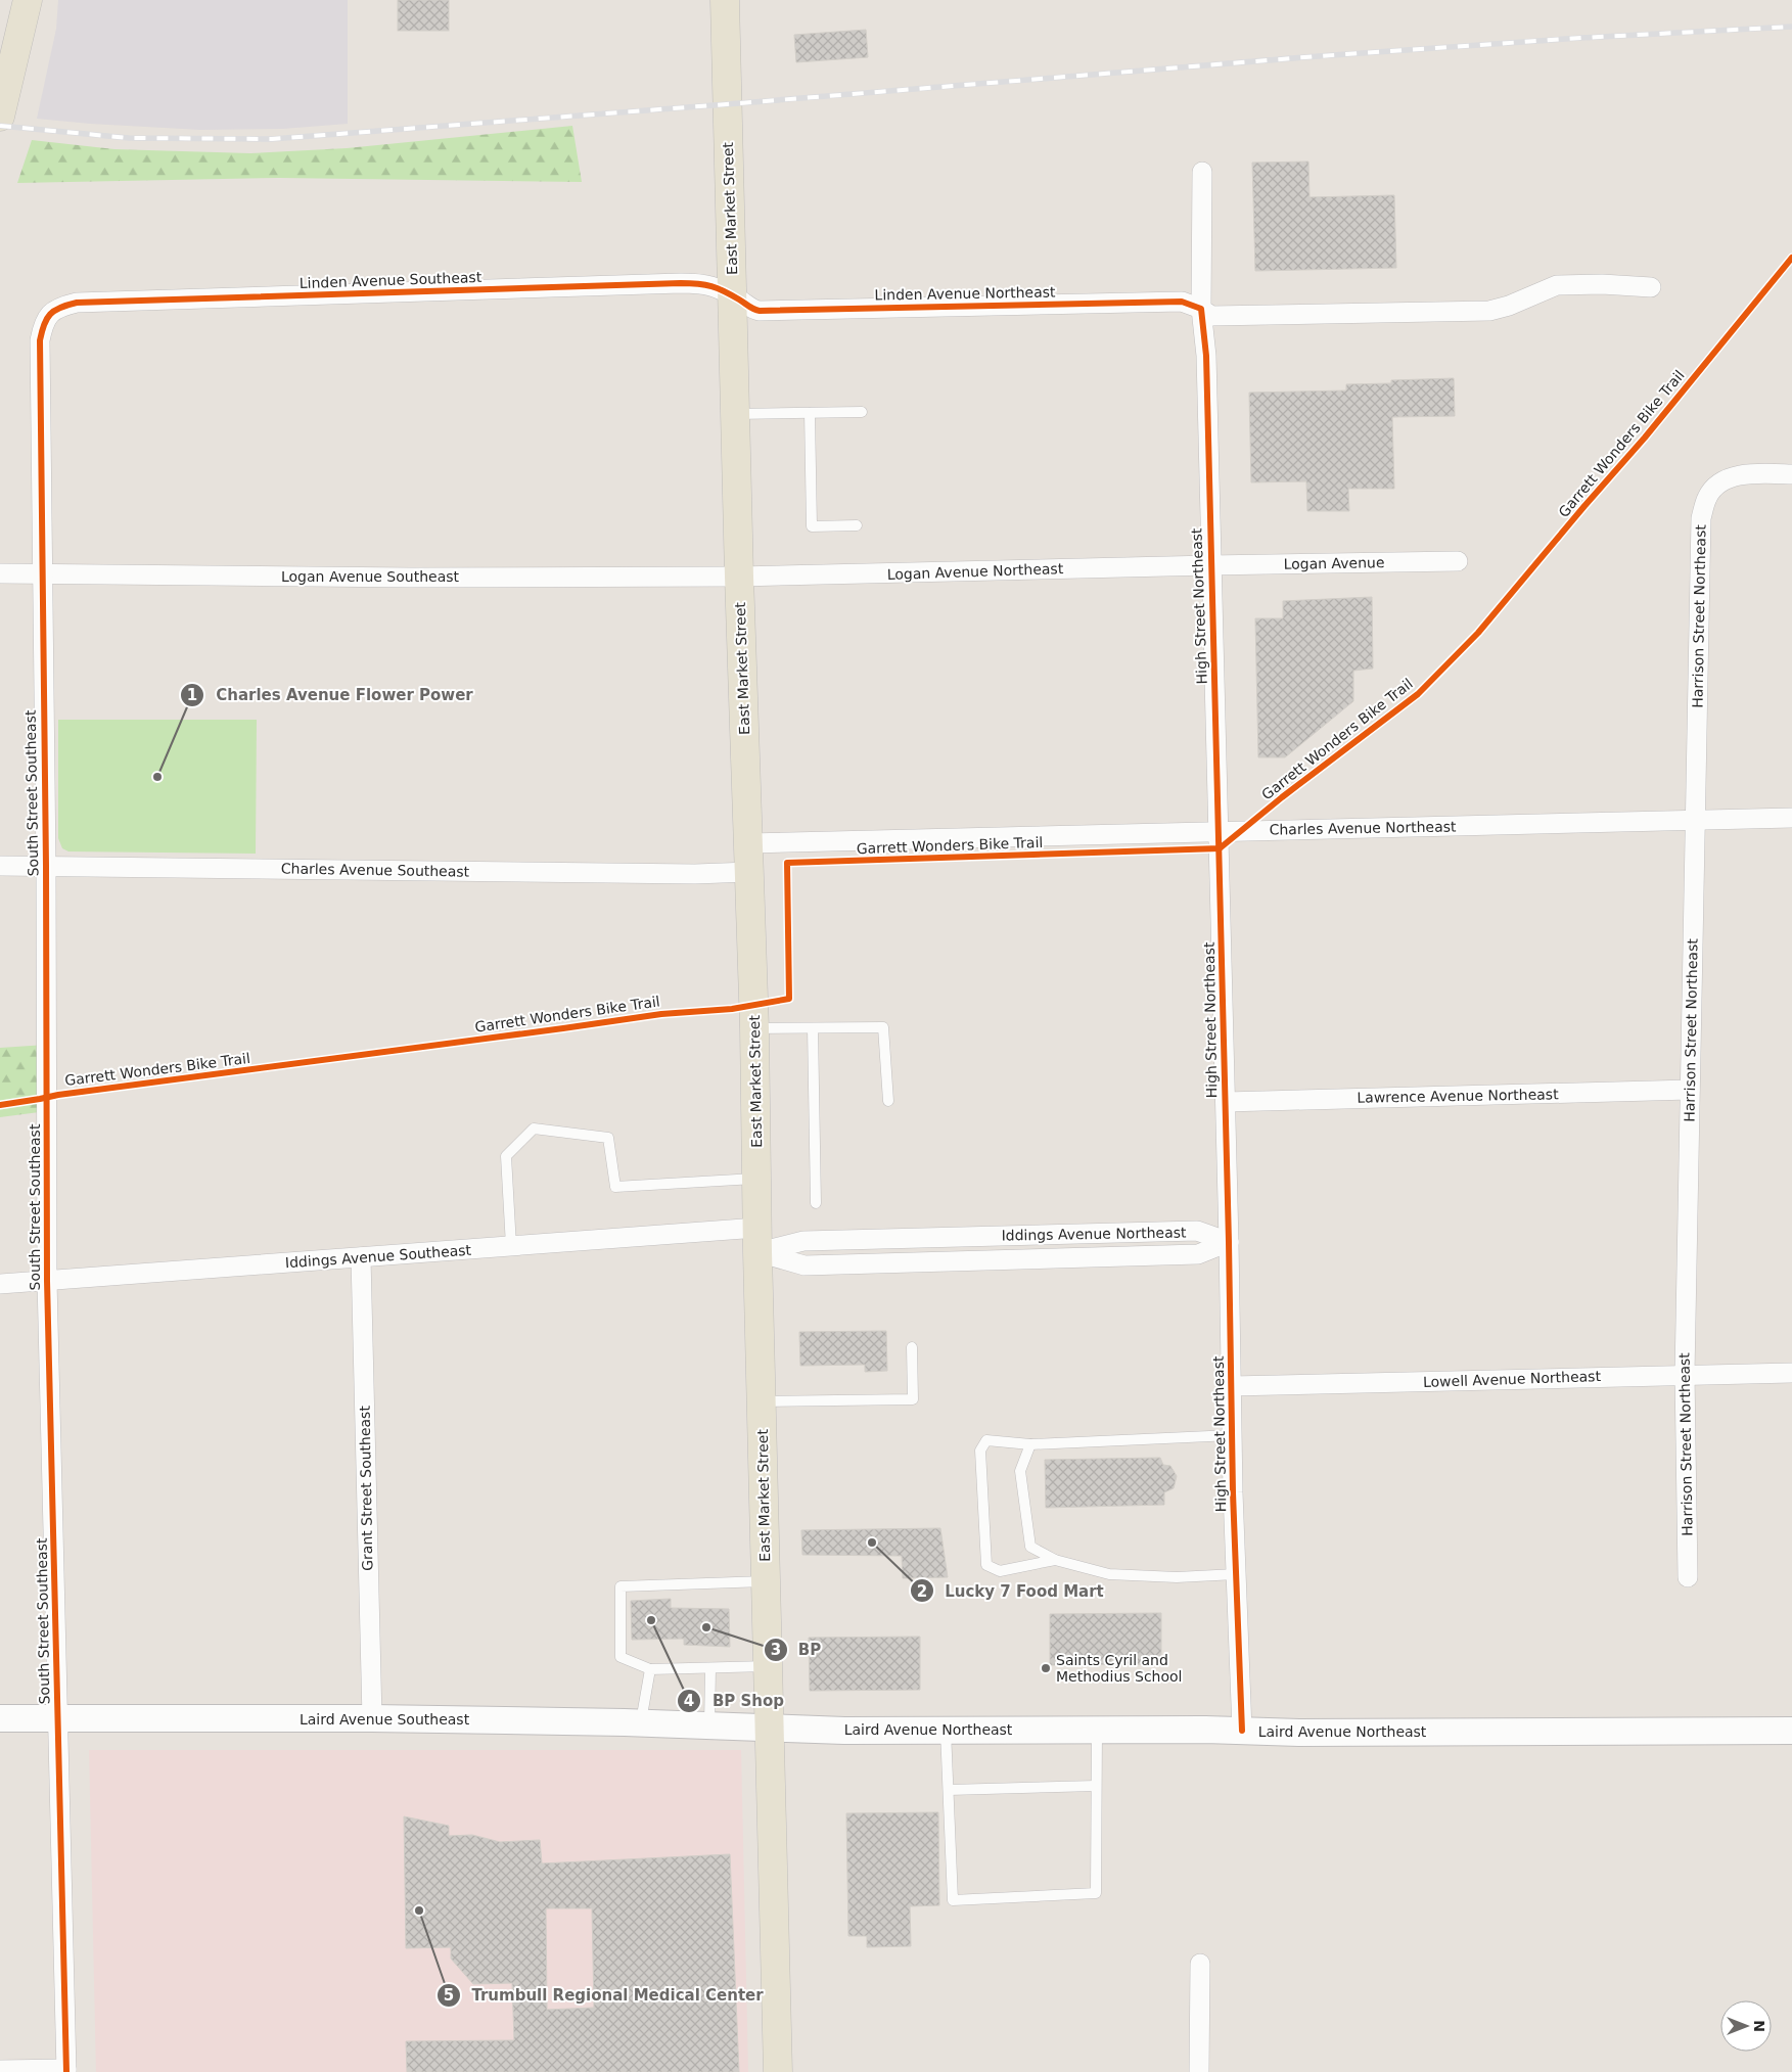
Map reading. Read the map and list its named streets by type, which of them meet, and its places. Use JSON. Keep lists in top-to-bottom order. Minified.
{"streets":{"main road":["East Market Street"],"street":["Linden Avenue Southeast","Linden Avenue Northeast","Logan Avenue","Logan Avenue Northeast","Logan Avenue Southeast","High Street Northeast","Harrison Street Northeast","South Street Southeast","Charles Avenue Northeast","Charles Avenue Southeast","Lawrence Avenue Northeast","Iddings Avenue Northeast","Iddings Avenue Southeast","Lowell Avenue Northeast","Grant Street Southeast","Laird Avenue Southeast","Laird Avenue Northeast"],"cycle path":["Garrett Wonders Bike Trail"]},"crossings":[["East Market Street","Linden Avenue Southeast"],["East Market Street","Linden Avenue Northeast"],["East Market Street","Logan Avenue Northeast"],["East Market Street","Logan Avenue Southeast"],["East Market Street","Charles Avenue Northeast"],["East Market Street","Charles Avenue Southeast"],["East Market Street","Iddings Avenue Northeast"],["East Market Street","Iddings Avenue Southeast"],["East Market Street","Laird Avenue Southeast"],["East Market Street","Laird Avenue Northeast"],["Linden Avenue Southeast","Linden Avenue Northeast"],["Linden Avenue Southeast","South Street Southeast"],["Linden Avenue Northeast","High Street Northeast"],["Logan Avenue","Logan Avenue Northeast"],["Logan Avenue","High Street Northeast"],["Logan Avenue Northeast","Logan Avenue Southeast"],["Logan Avenue Northeast","High Street Northeast"],["Logan Avenue Southeast","South Street Southeast"],["High Street Northeast","Charles Avenue Northeast"],["High Street Northeast","Lawrence Avenue Northeast"],["High Street Northeast","Iddings Avenue Northeast"],["High Street Northeast","Lowell Avenue Northeast"],["High Street Northeast","Laird Avenue Northeast"],["Harrison Street Northeast","Charles Avenue Northeast"],["Harrison Street Northeast","Lawrence Avenue Northeast"],["Harrison Street Northeast","Lowell Avenue Northeast"],["South Street Southeast","Charles Avenue Southeast"],["South Street Southeast","Iddings Avenue Southeast"],["South Street Southeast","Laird Avenue Southeast"],["Iddings Avenue Northeast","Iddings Avenue Southeast"],["Iddings Avenue Southeast","Grant Street Southeast"],["Grant Street Southeast","Laird Avenue Southeast"],["Laird Avenue Southeast","Laird Avenue Northeast"]],"places":["Charles Avenue Flower Power","Lucky 7 Food Mart","BP Shop","BP","Saints Cyril and Methodius School","Trumbull Regional Medical Center"],"north":"right"}
